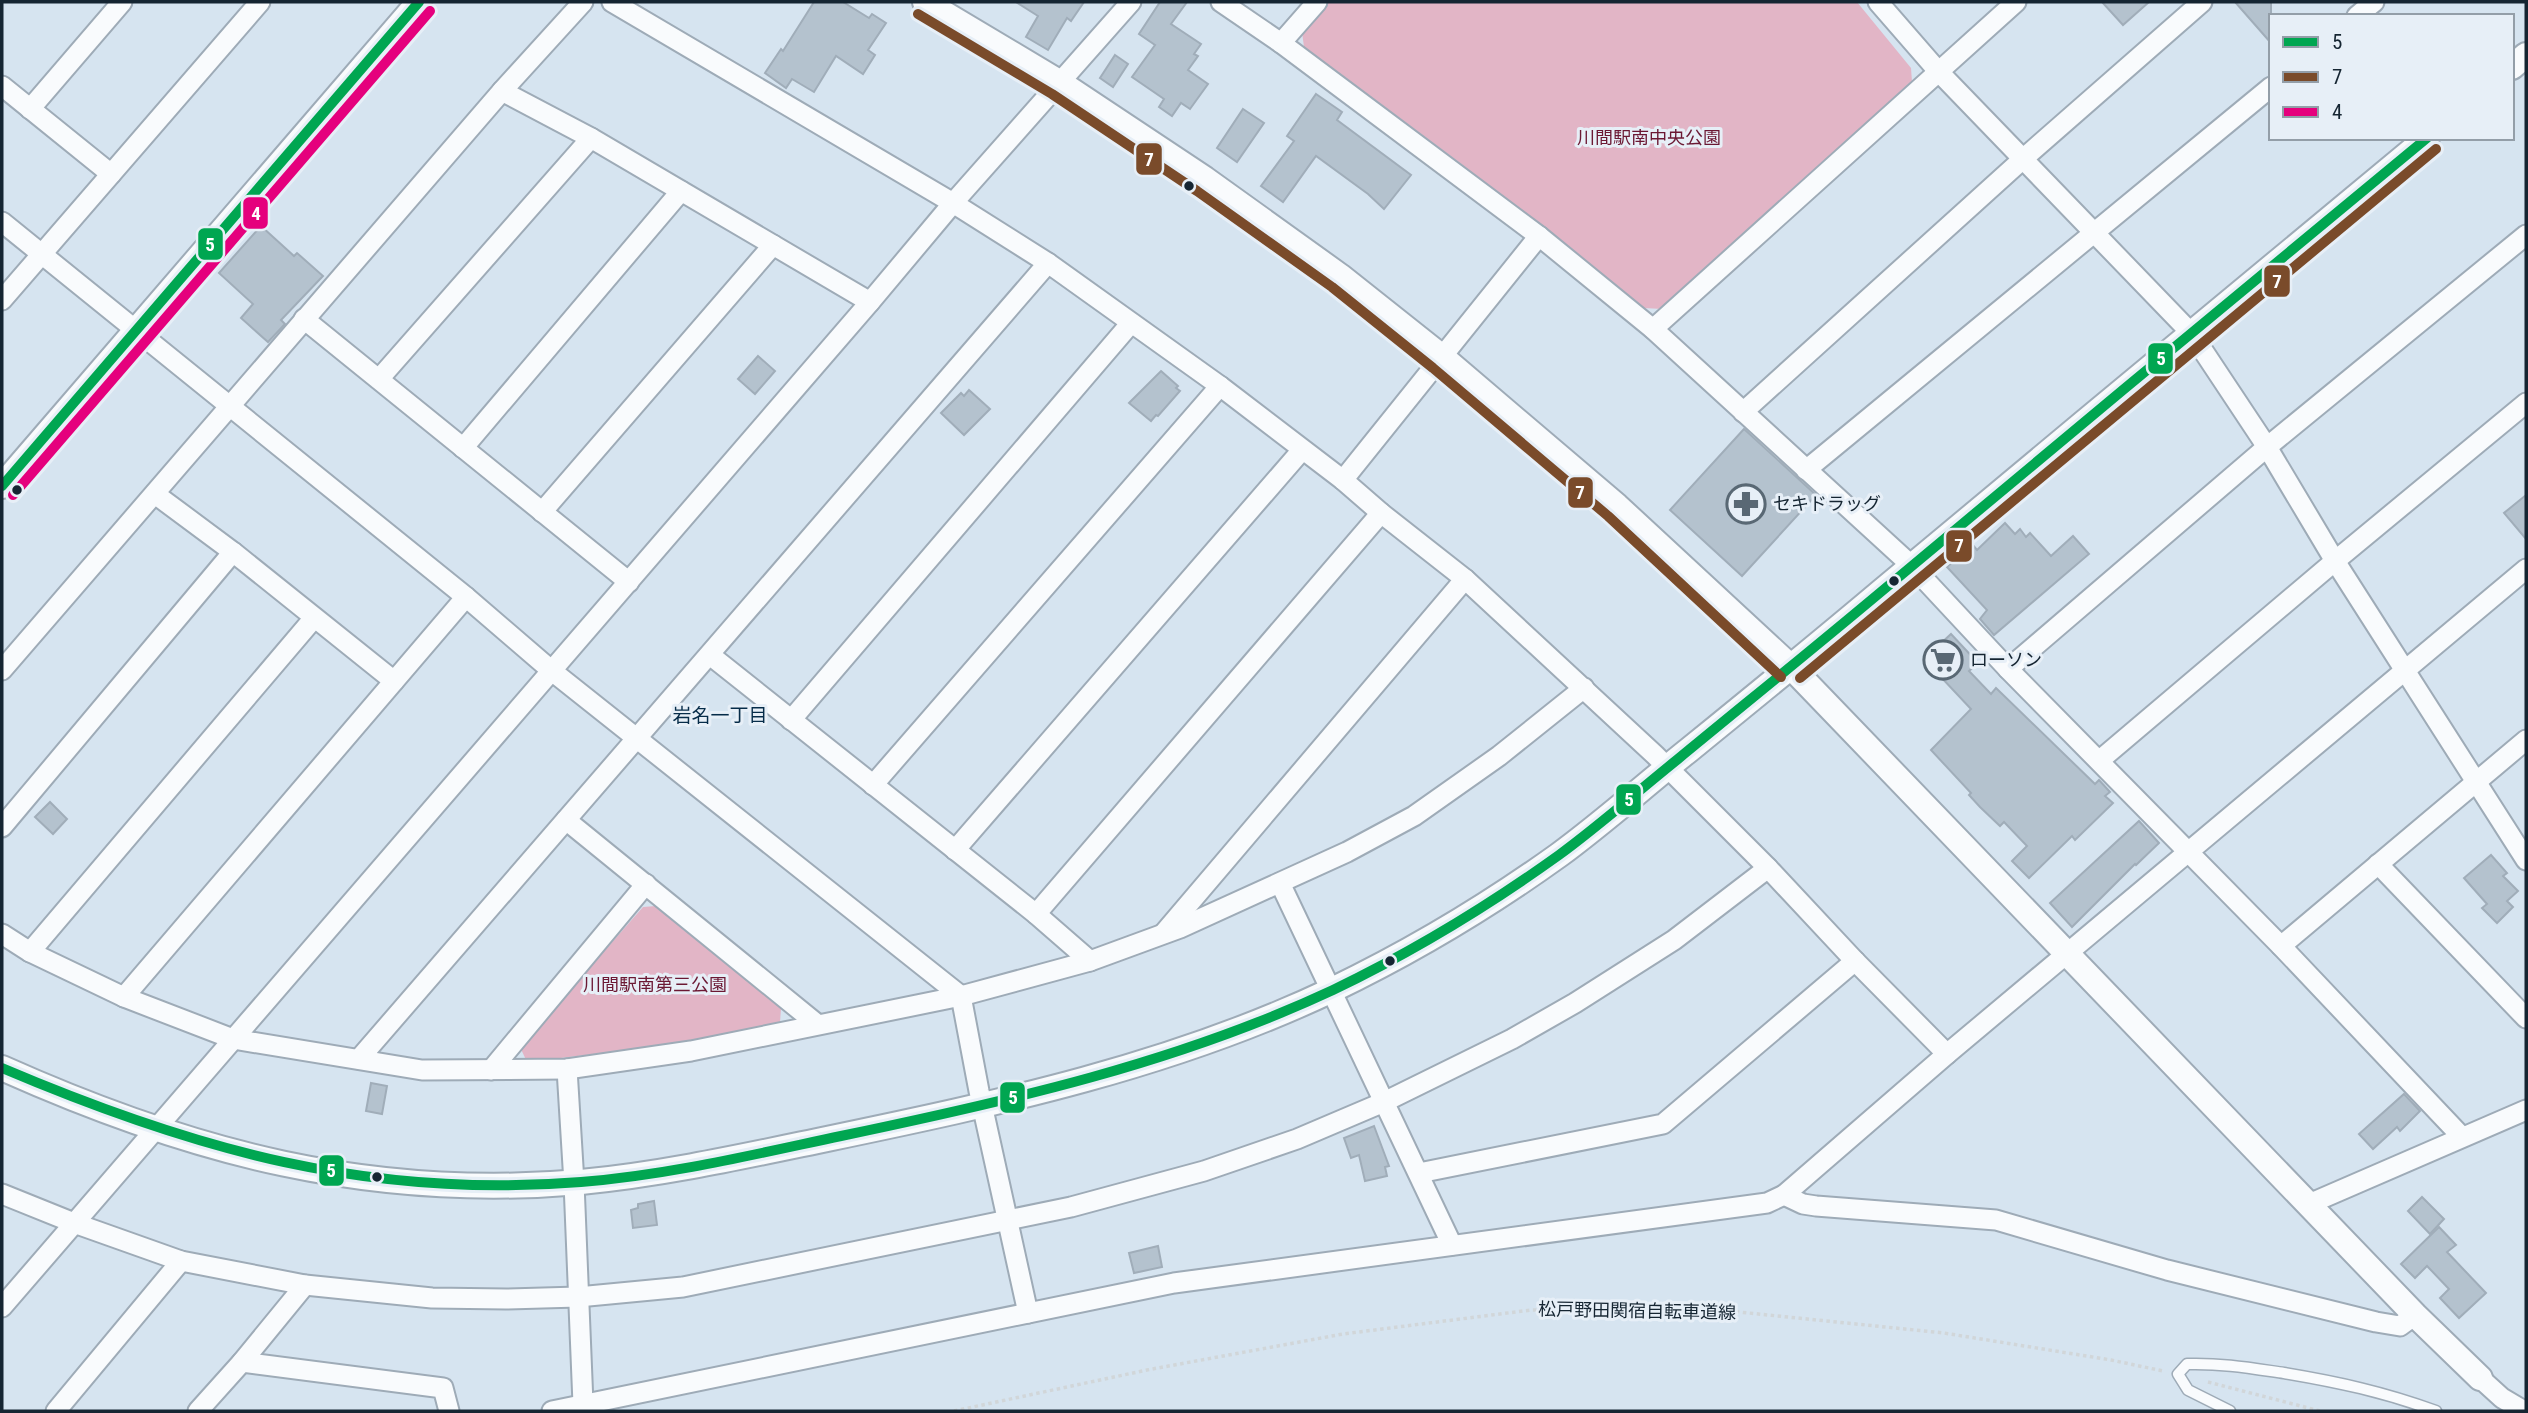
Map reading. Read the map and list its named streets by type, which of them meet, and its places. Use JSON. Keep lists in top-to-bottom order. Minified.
{"streets":{"path":["松戸野田関宿自転車道線"]},"districts":["岩名一丁目"],"parks":["川間駅南中央公園","川間駅南第三公園"],"places":{"pharmacy":["セキドラッグ"],"supermarket":["ローソン"]},"lines":["transit line 5","transit line 4","transit line 7"],"legend":["5","7","4"]}
